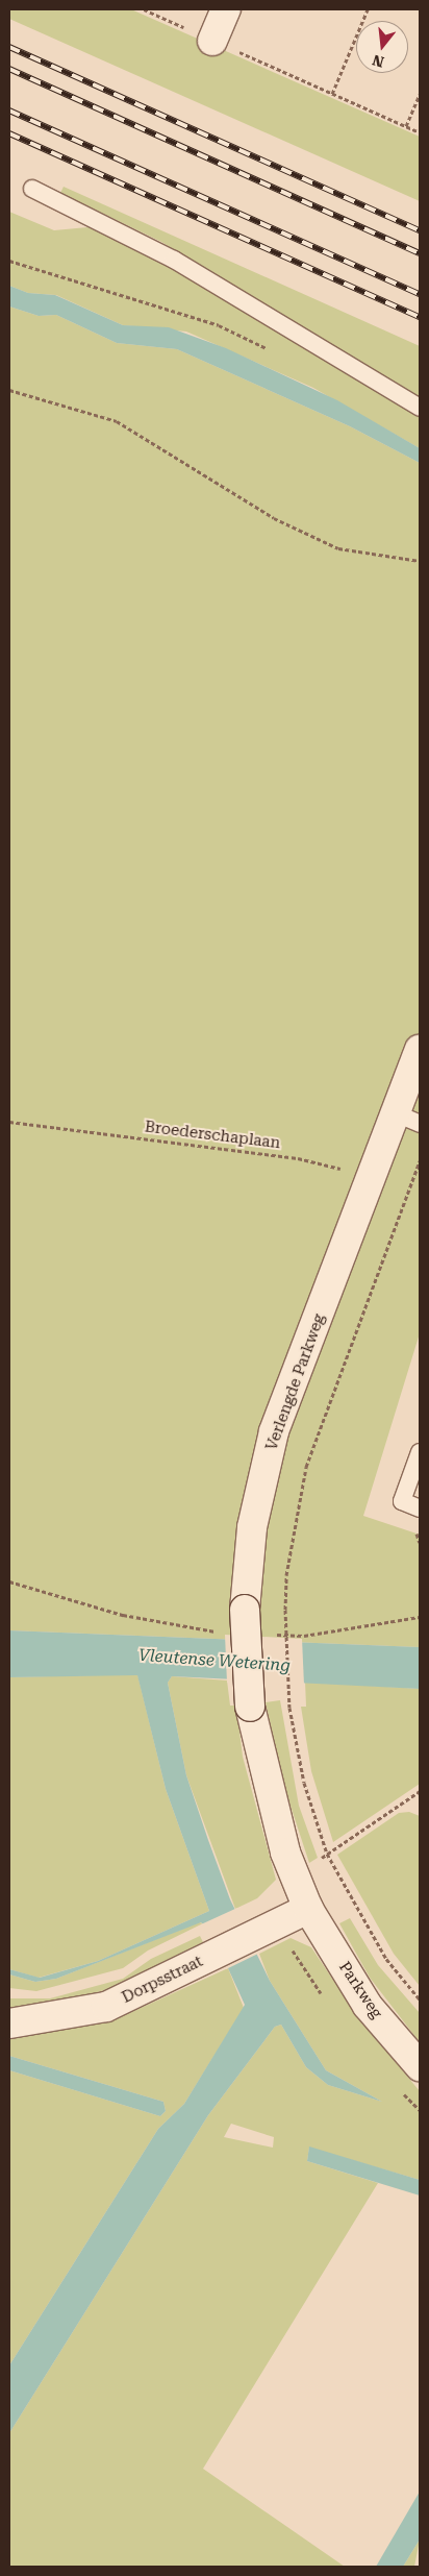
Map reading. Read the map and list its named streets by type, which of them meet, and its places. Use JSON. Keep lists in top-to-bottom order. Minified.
{"streets":{"street":["Verlengde Parkweg","Dorpsstraat","Parkweg"],"path":["Broederschaplaan"]},"crossings":[["Broederschaplaan","Verlengde Parkweg"],["Verlengde Parkweg","Dorpsstraat"],["Verlengde Parkweg","Parkweg"],["Dorpsstraat","Parkweg"]],"water":["Vleutense Wetering"],"north":"bottom"}
